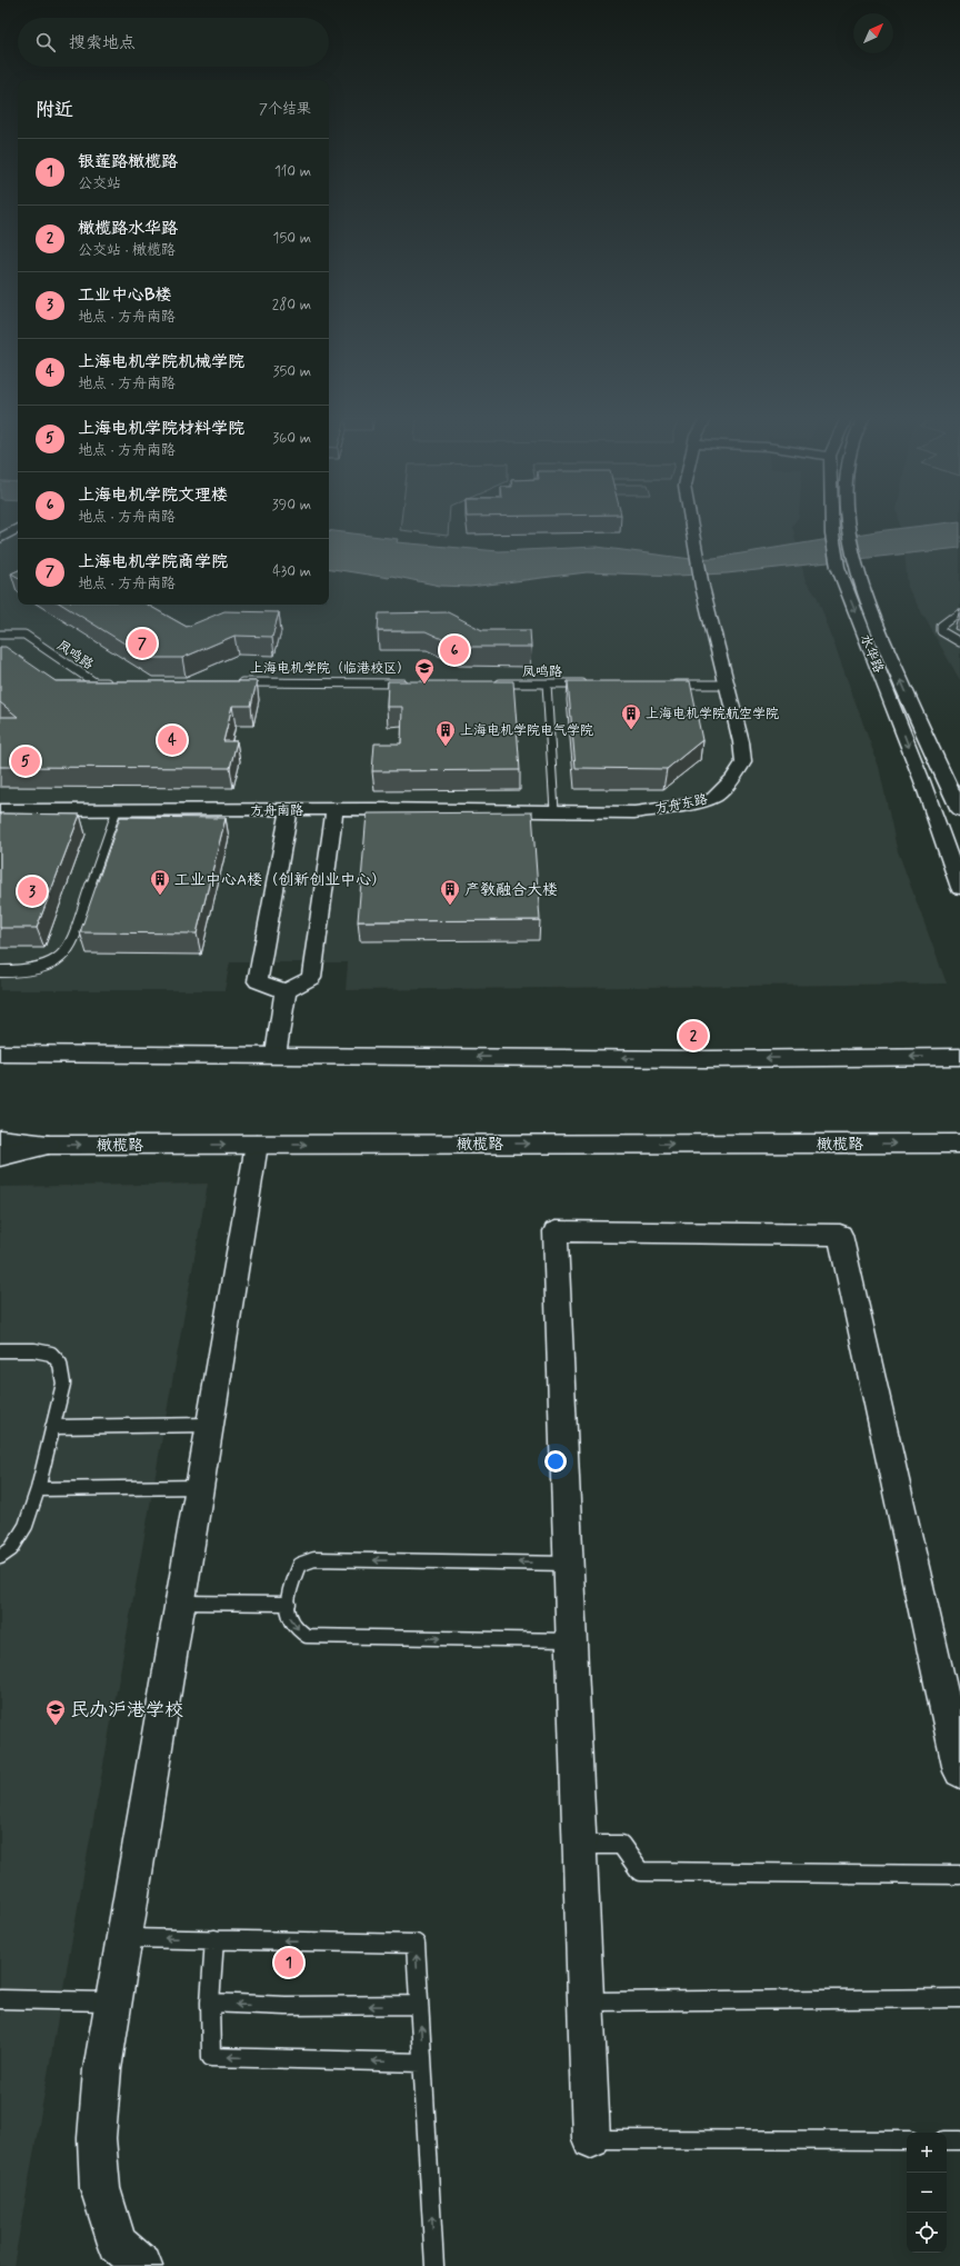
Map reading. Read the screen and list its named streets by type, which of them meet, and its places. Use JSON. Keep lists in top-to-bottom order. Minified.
{"streets":{"main road":["橄榄路"],"street":["水华路","方舟东路","方舟南路"],"lane":["凤鸣路"]},"crossings":[["方舟东路","方舟南路"]],"places":{"school or university":["上海电机学院（临港校区）","民办沪港学校"],"building":["上海电机学院航空学院","上海电机学院电气学院","工业中心A楼（创新创业中心）","产教融合大楼"]},"north":"top right","page":{"search":"搜索地点","heading":["附近","7个结果"],"list":[{"mark":"1","name":"银莲路橄榄路","note":"公交站","value":"110 m"},{"mark":"2","name":"橄榄路水华路","note":"公交站 · 橄榄路","value":"150 m"},{"mark":"3","name":"工业中心B楼","note":"地点 · 方舟南路","value":"280 m"},{"mark":"4","name":"上海电机学院机械学院","note":"地点 · 方舟南路","value":"350 m"},{"mark":"5","name":"上海电机学院材料学院","note":"地点 · 方舟南路","value":"360 m"},{"mark":"6","name":"上海电机学院文理楼","note":"地点 · 方舟南路","value":"390 m"},{"mark":"7","name":"上海电机学院商学院","note":"地点 · 方舟南路","value":"430 m"}],"pins":["7","6","4","5","3","2","1"],"map_buttons":["+","−"]}}
